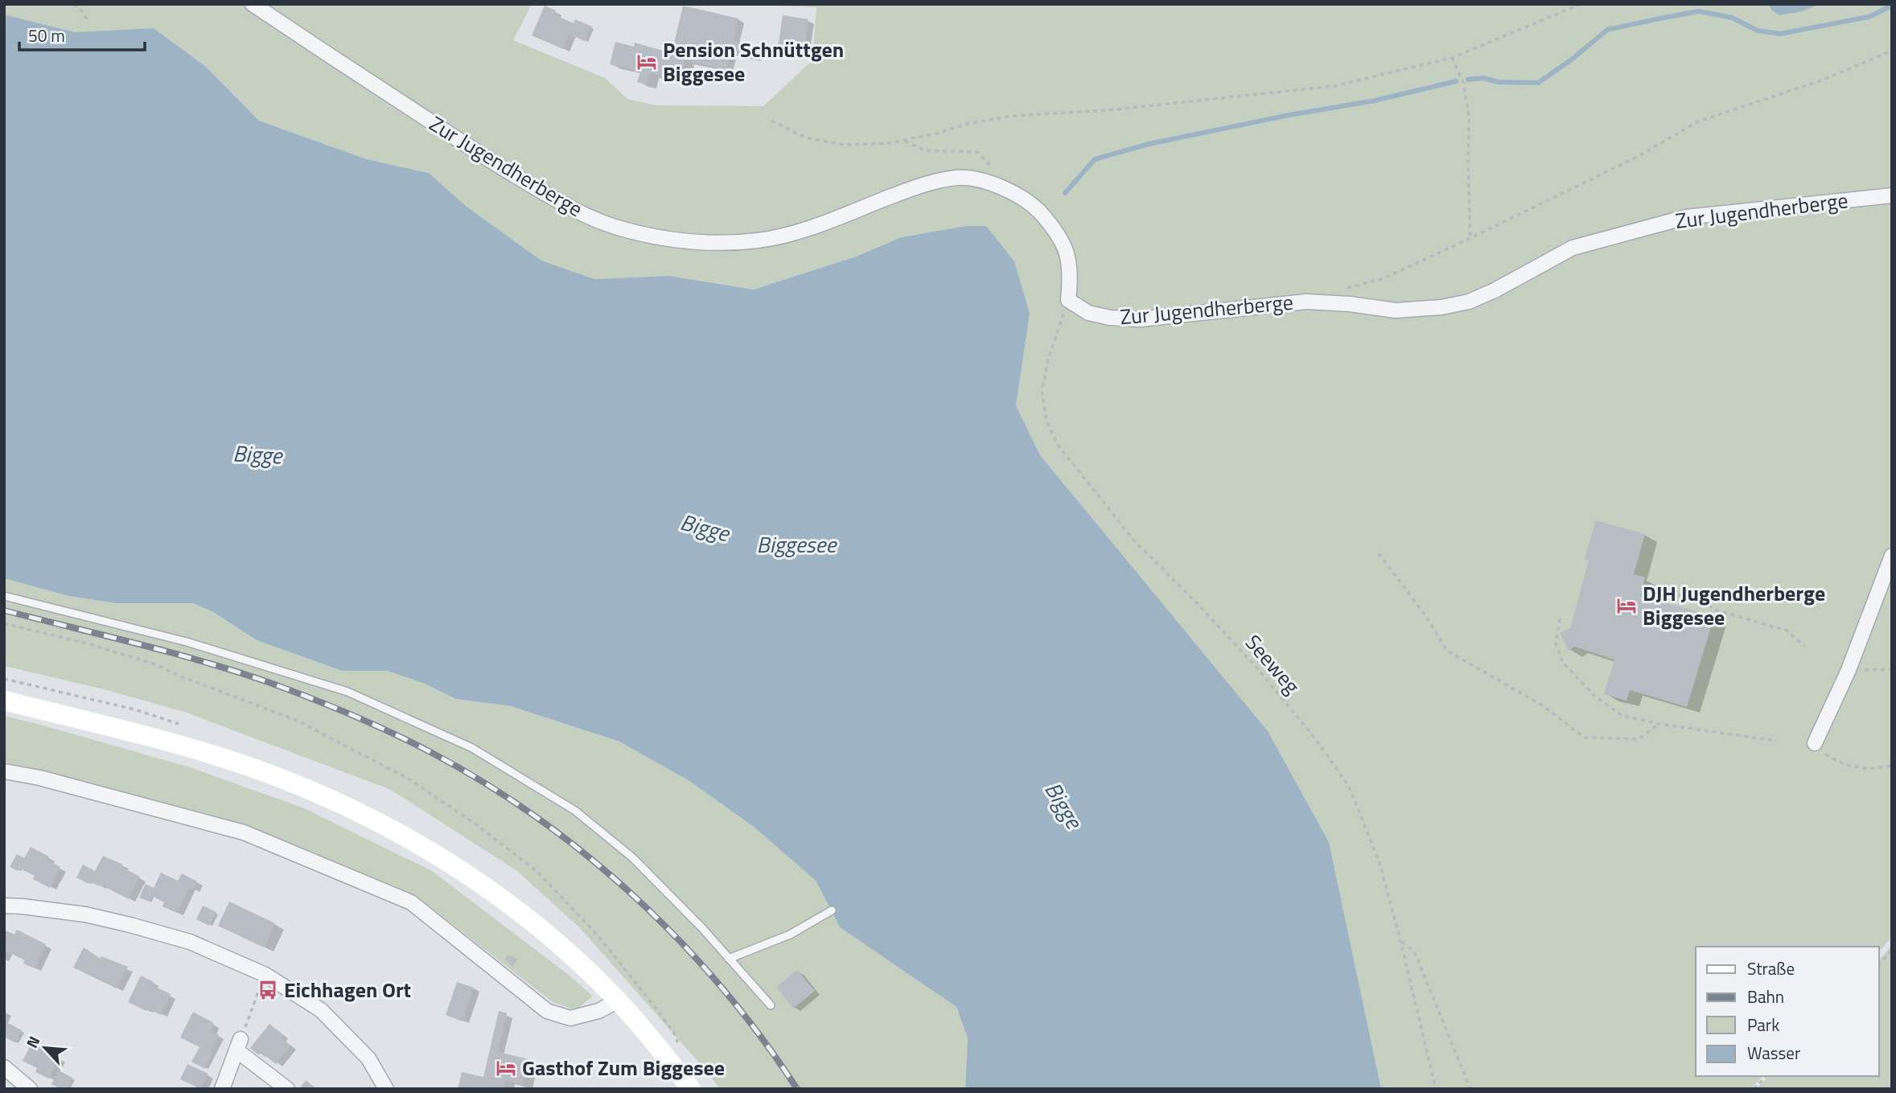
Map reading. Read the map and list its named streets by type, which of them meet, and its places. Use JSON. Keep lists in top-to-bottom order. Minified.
{"streets":{"street":["Zur Jugendherberge"],"path":["Seeweg"]},"crossings":[["Zur Jugendherberge","Seeweg"]],"water":["Bigge","Biggesee"],"places":{"hotel":["Pension Schnüttgen Biggesee","DJH Jugendherberge Biggesee","Gasthof Zum Biggesee"],"bus stop":["Eichhagen Ort"]},"legend":["Straße","Bahn","Park","Wasser"],"scale_bar":"50 m","north":"top left"}
